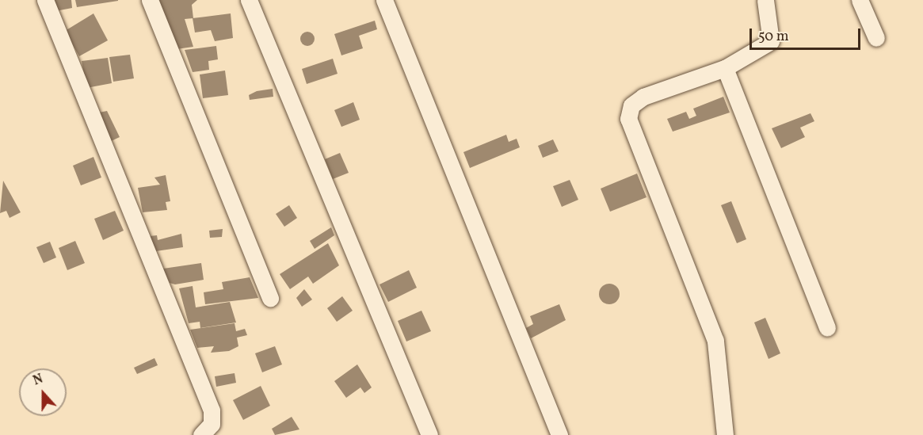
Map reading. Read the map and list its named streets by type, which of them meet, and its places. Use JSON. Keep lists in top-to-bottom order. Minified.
{"scale_bar":"50 m","north":"top"}
